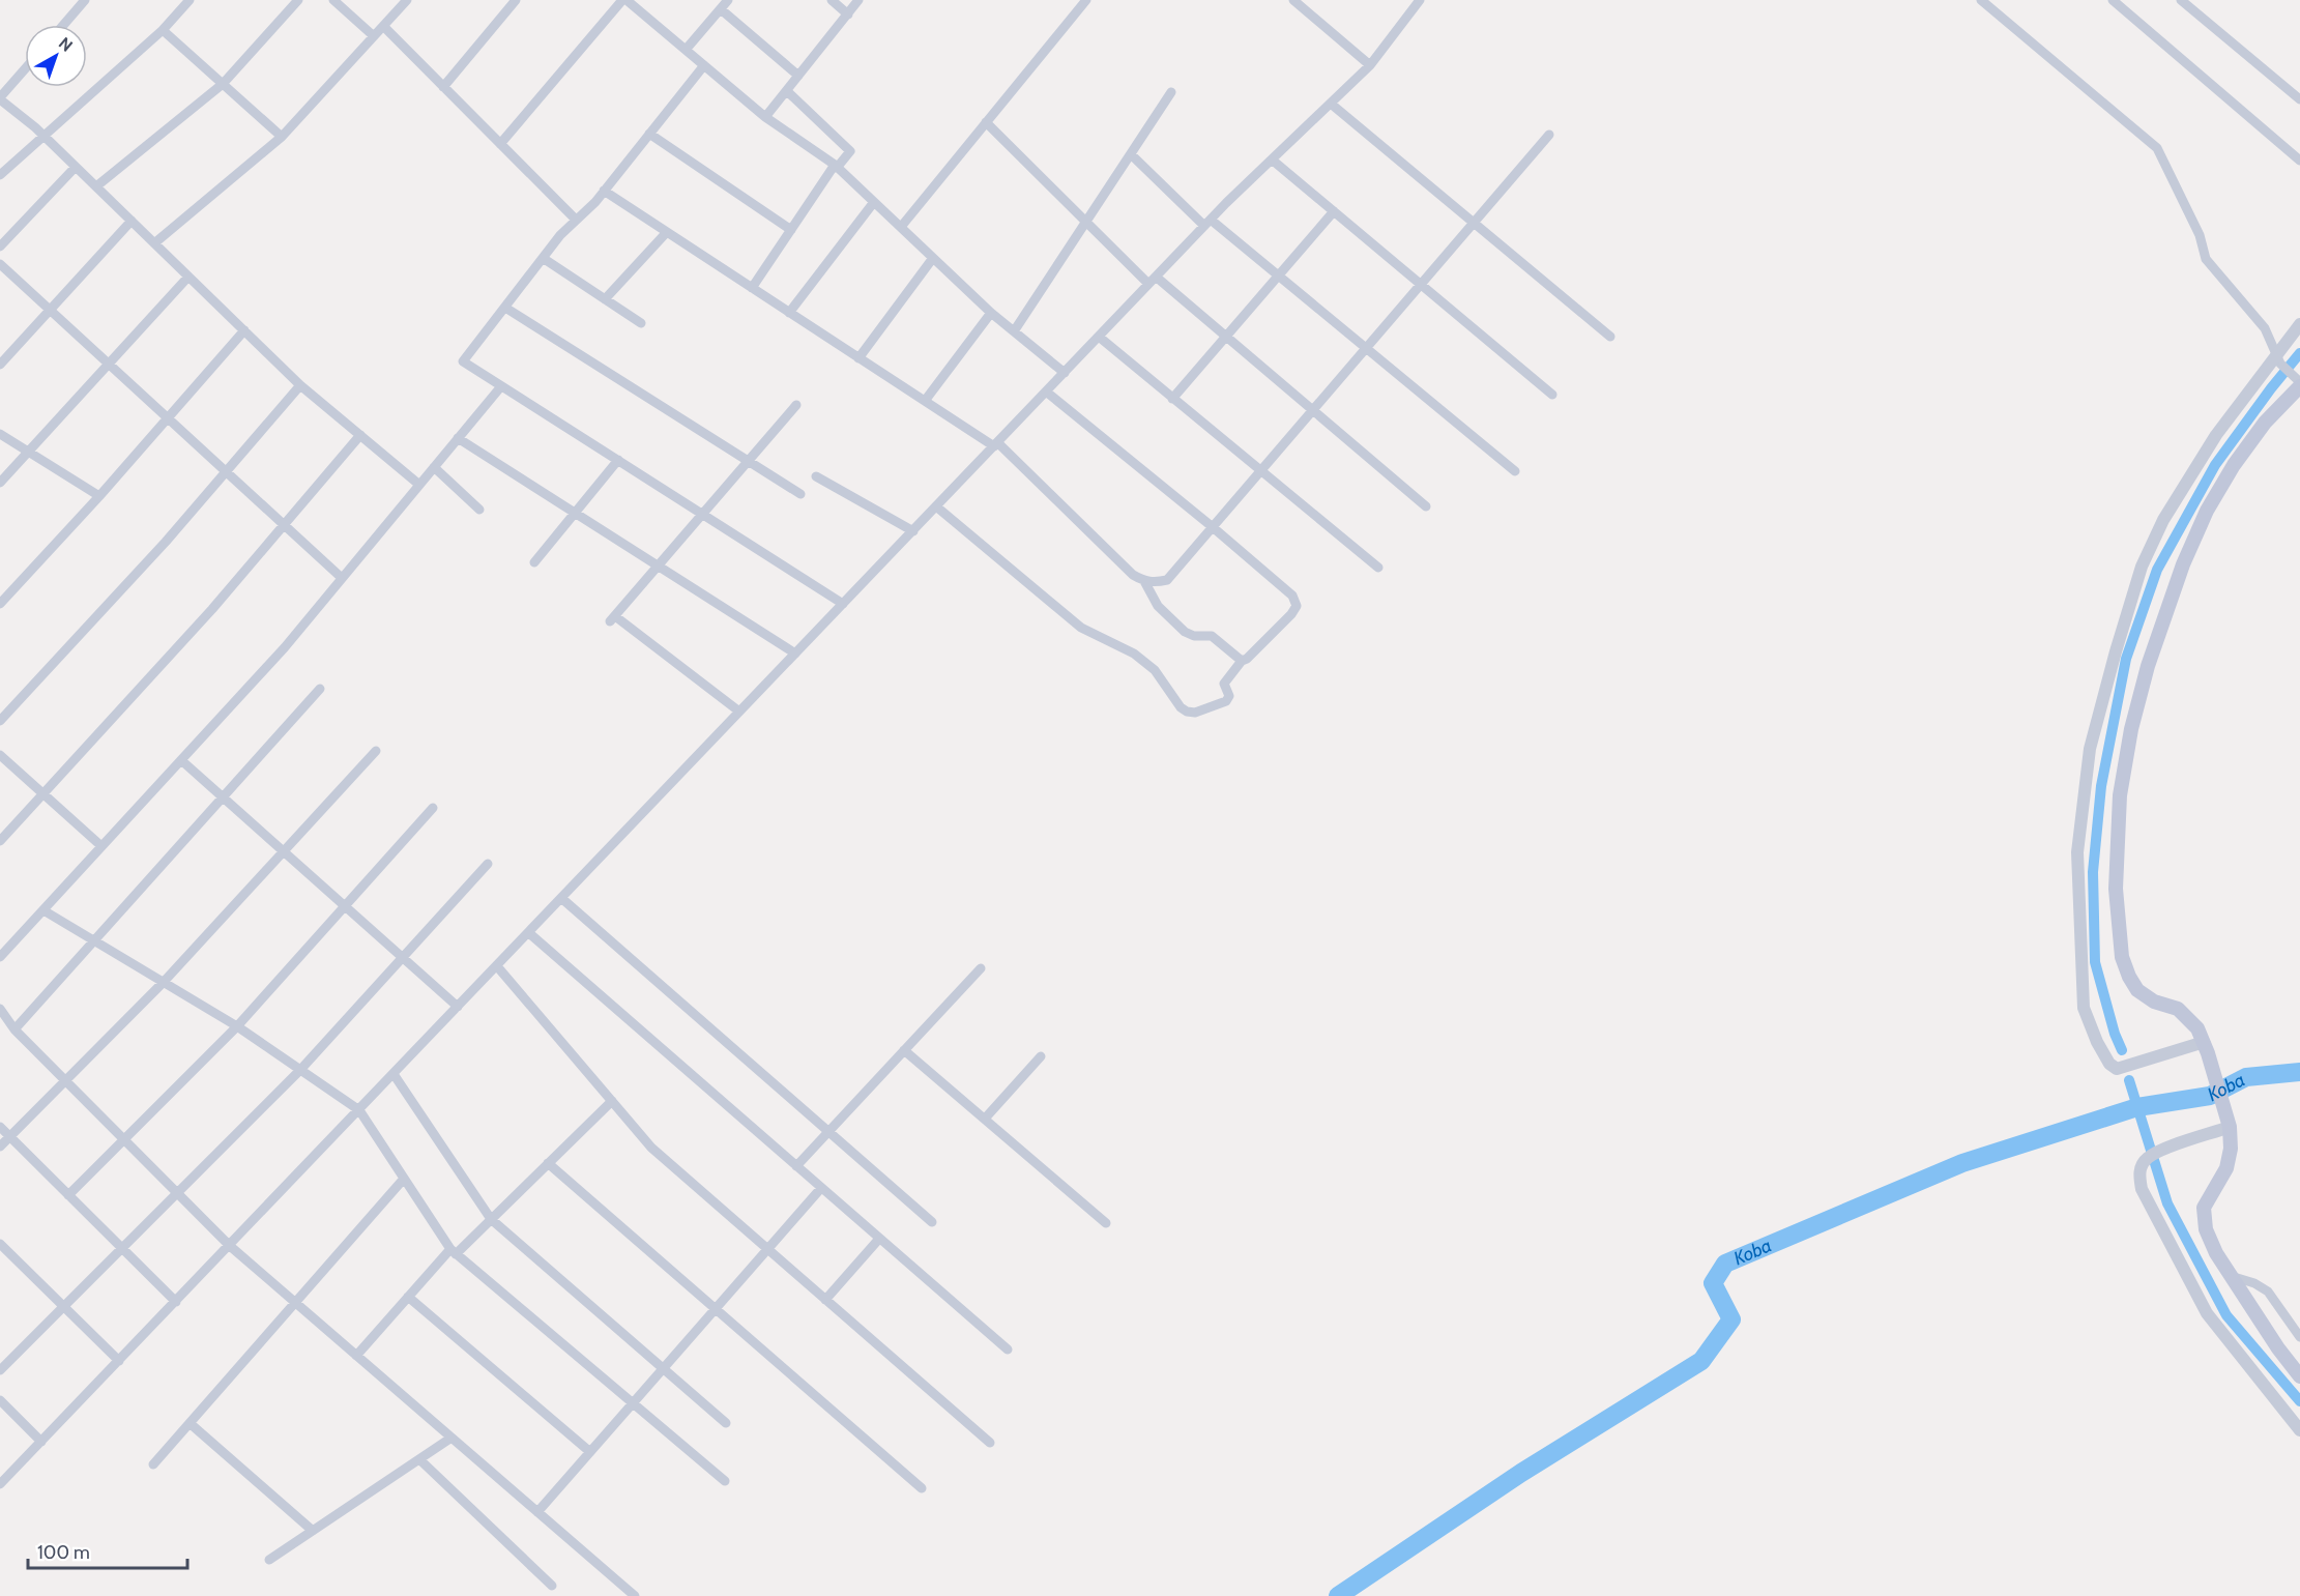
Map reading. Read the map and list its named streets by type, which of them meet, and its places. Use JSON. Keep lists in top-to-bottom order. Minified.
{"water":["Koba"],"scale_bar":"100 m","north":"top right"}
